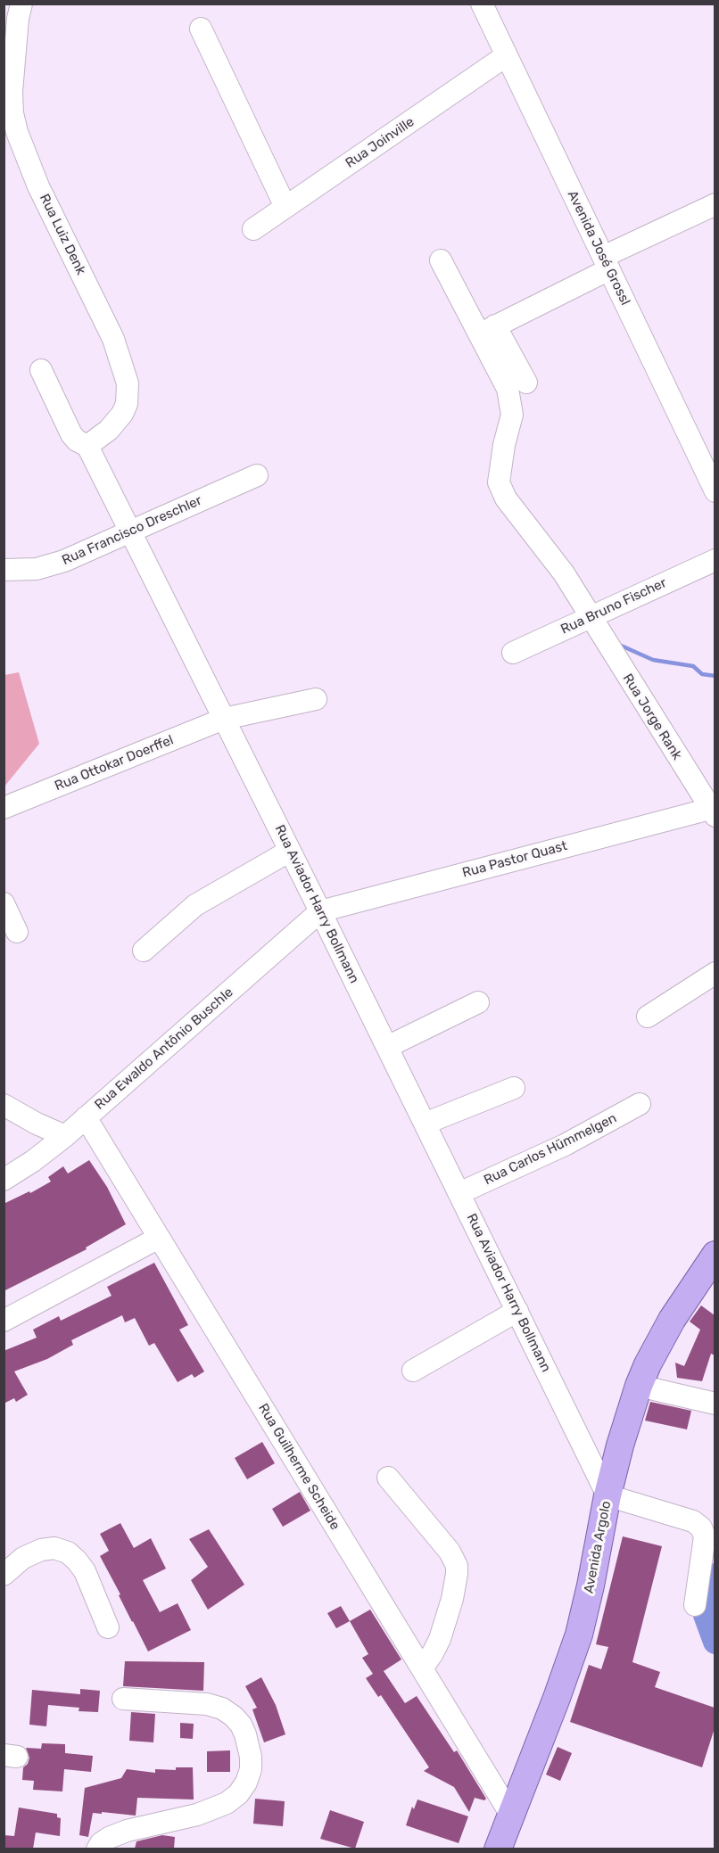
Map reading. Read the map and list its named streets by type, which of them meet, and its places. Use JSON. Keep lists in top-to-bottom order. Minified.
{"streets":{"main road":["Avenida Argolo"],"street":["Rua Joinville","Rua Luiz Denk","Avenida José Grossl","Rua Francisco Dreschler","Rua Bruno Fischer","Rua Jorge Rank","Rua Ottokar Doerffel","Rua Pastor Quast","Rua Aviador Harry Bollmann","Rua Ewaldo Antônio Buschle","Rua Carlos Hümmelgen","Rua Guilherme Scheide"]},"crossings":[["Rua Joinville","Avenida José Grossl"],["Rua Luiz Denk","Rua Aviador Harry Bollmann"],["Rua Francisco Dreschler","Rua Aviador Harry Bollmann"],["Rua Bruno Fischer","Rua Jorge Rank"],["Rua Jorge Rank","Rua Pastor Quast"],["Rua Ottokar Doerffel","Rua Aviador Harry Bollmann"],["Rua Pastor Quast","Rua Aviador Harry Bollmann"],["Rua Pastor Quast","Rua Ewaldo Antônio Buschle"],["Rua Aviador Harry Bollmann","Rua Ewaldo Antônio Buschle"],["Rua Aviador Harry Bollmann","Rua Carlos Hümmelgen"],["Rua Aviador Harry Bollmann","Avenida Argolo"],["Rua Ewaldo Antônio Buschle","Rua Guilherme Scheide"],["Rua Guilherme Scheide","Avenida Argolo"]]}
